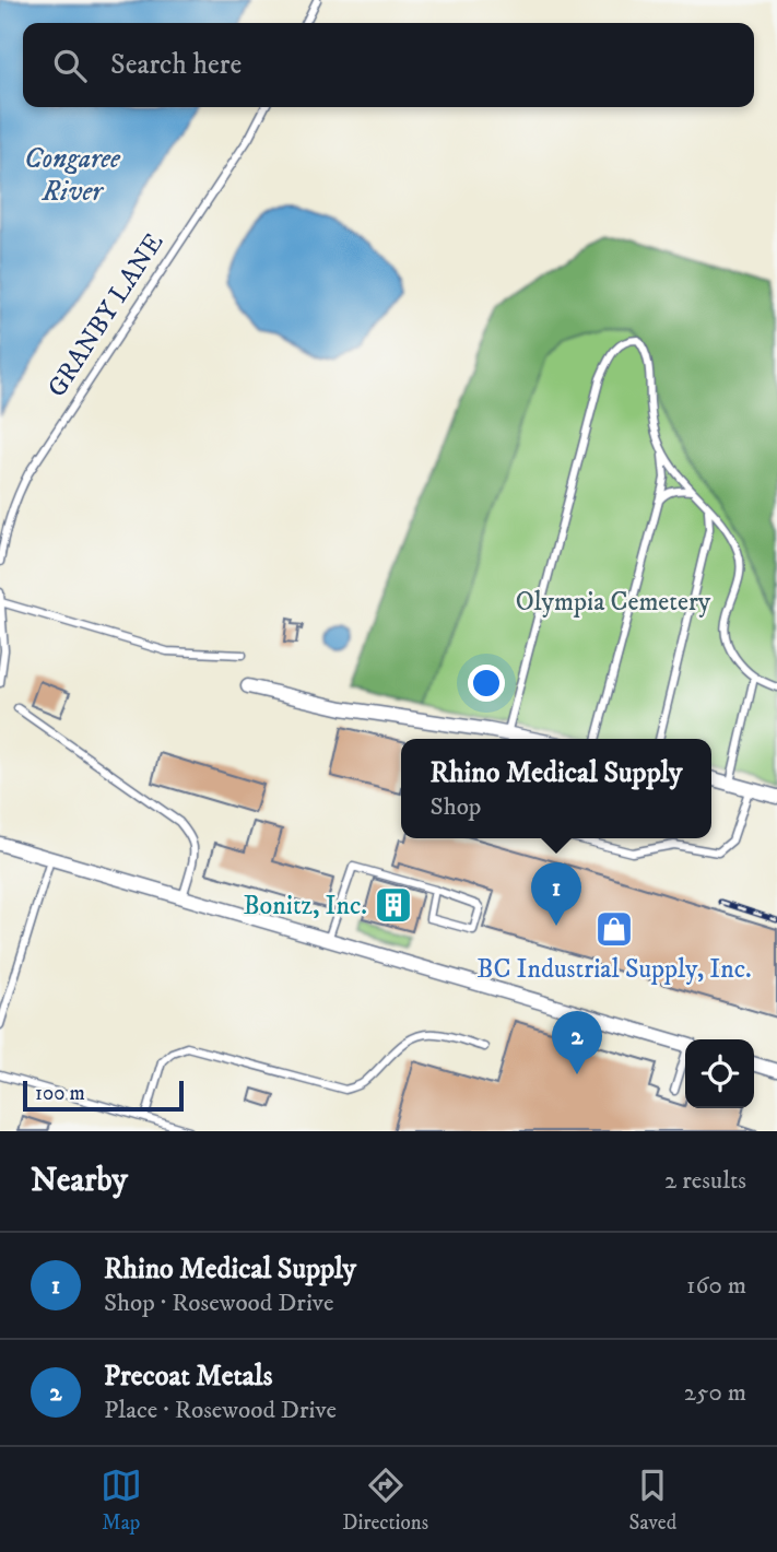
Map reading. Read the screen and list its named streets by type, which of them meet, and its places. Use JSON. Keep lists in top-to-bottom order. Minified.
{"streets":{"lane":["GRANBY LANE"]},"water":["Congaree River"],"parks":["Olympia Cemetery"],"places":{"building":["Bonitz, Inc."],"shop":["BC Industrial Supply, Inc."]},"scale_bar":"100 m","page":{"search":"Search here","popup":["Rhino Medical Supply","Shop"],"pins":["1","2"],"scale":"100 m","heading":["Nearby","2 results"],"list":[{"mark":"1","name":"Rhino Medical Supply","note":"Shop · Rosewood Drive","value":"160 m"},{"mark":"2","name":"Precoat Metals","note":"Place · Rosewood Drive","value":"250 m"}],"nav":["Map","Directions","Saved"]}}
